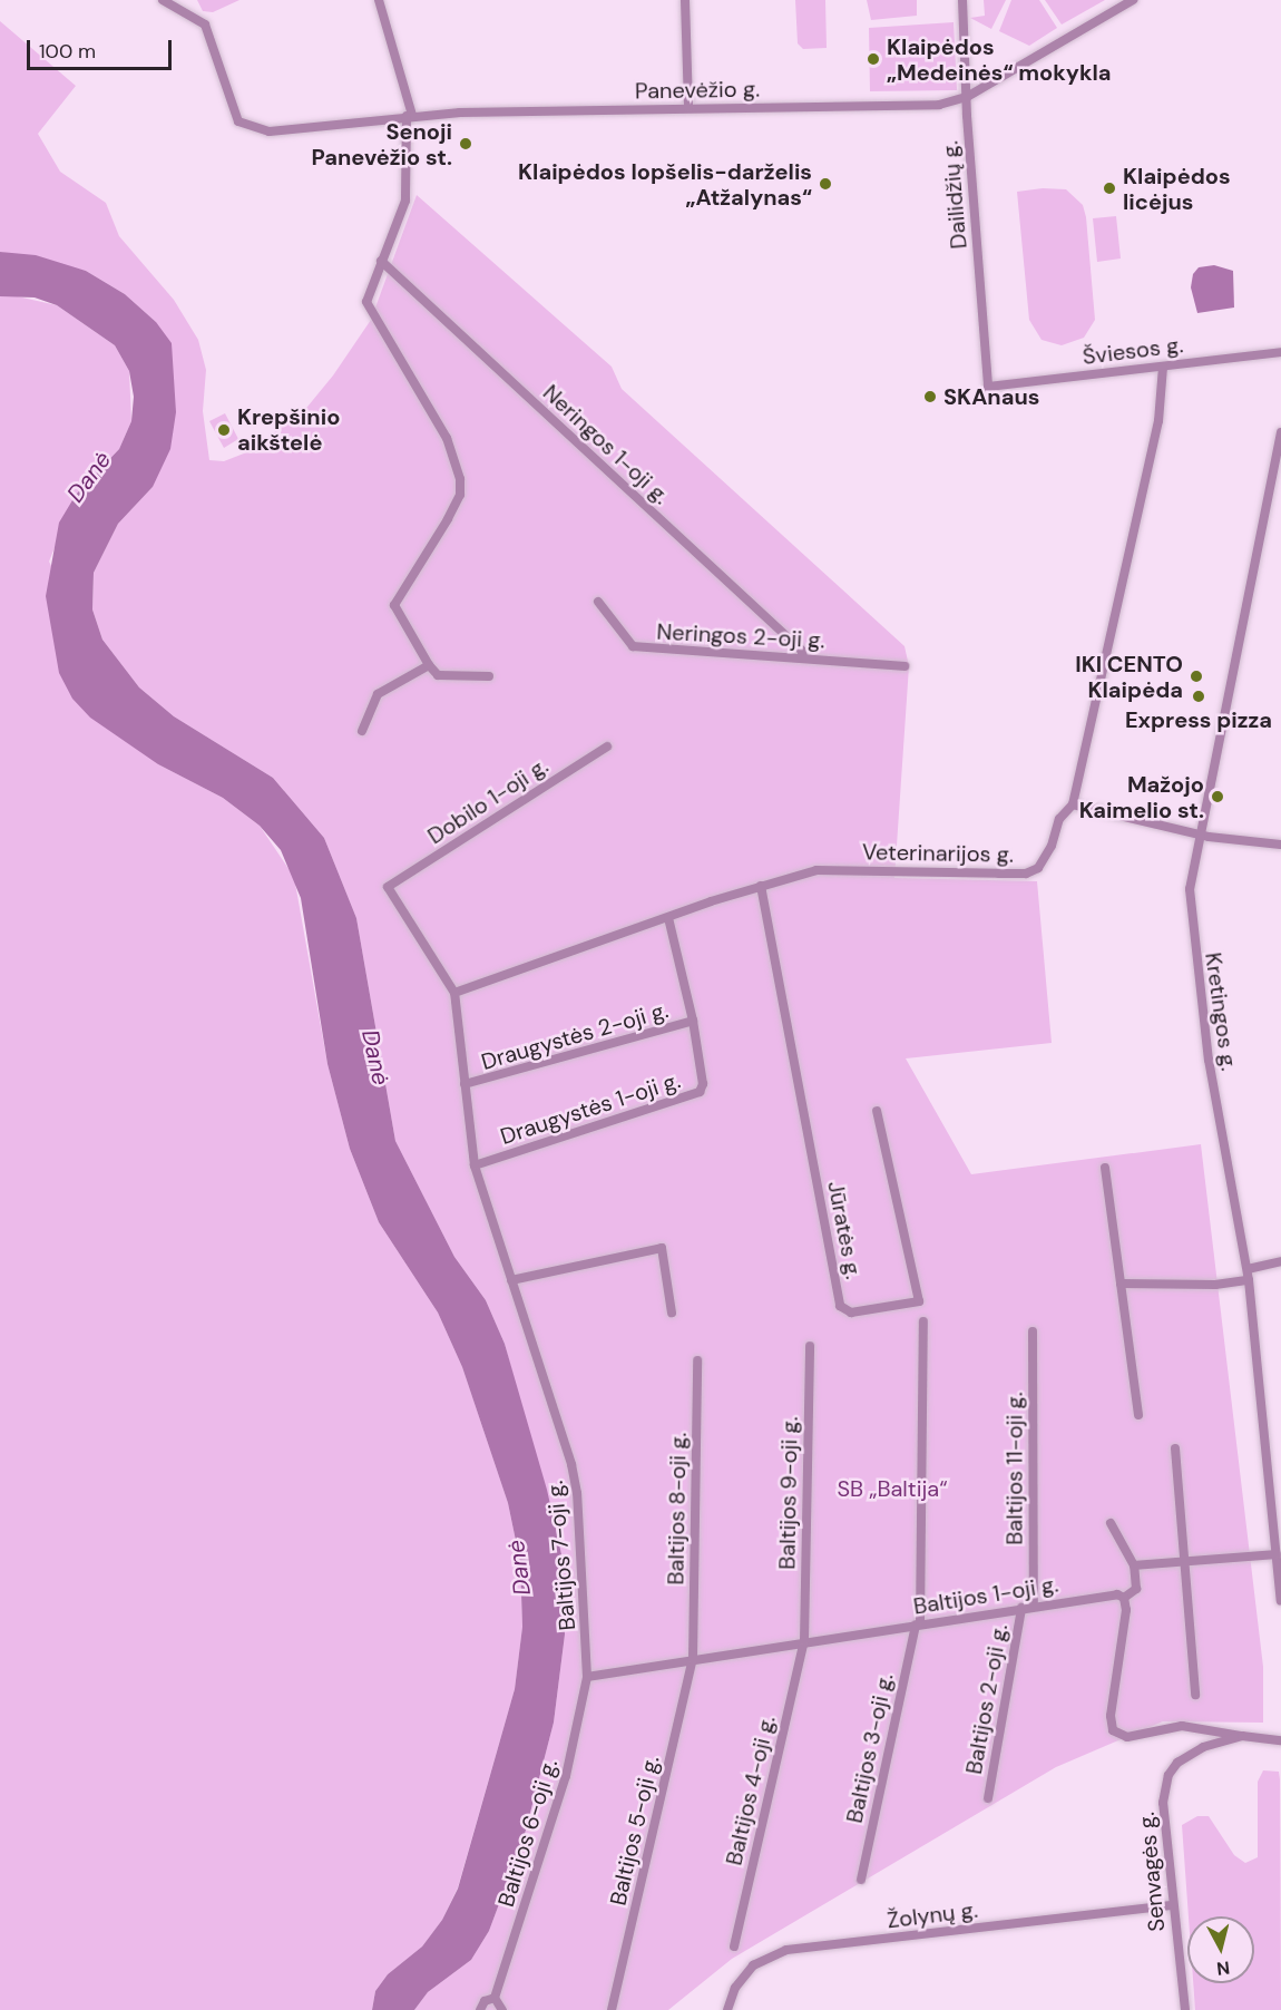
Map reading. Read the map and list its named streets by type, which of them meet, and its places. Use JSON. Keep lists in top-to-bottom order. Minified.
{"streets":{"street":["Panevėžio g.","Dailidžių g.","Šviesos g.","Neringos 1-oji g.","Neringos 2-oji g.","Dobilo 1-oji g.","Veterinarijos g.","Kretingos g.","Draugystės 2-oji g.","Draugystės 1-oji g.","Jūratės g.","Baltijos 11-oji g.","Baltijos 9-oji g.","Baltijos 8-oji g.","Baltijos 7-oji g.","Baltijos 1-oji g.","Baltijos 2-oji g.","Baltijos 3-oji g.","Baltijos 4-oji g.","Baltijos 5-oji g.","Baltijos 6-oji g.","Senvagės g.","Žolynų g."]},"crossings":[["Panevėžio g.","Dailidžių g."],["Dailidžių g.","Šviesos g."],["Šviesos g.","Veterinarijos g."],["Neringos 1-oji g.","Neringos 2-oji g."],["Dobilo 1-oji g.","Veterinarijos g."],["Dobilo 1-oji g.","Baltijos 7-oji g."],["Veterinarijos g.","Draugystės 1-oji g."],["Veterinarijos g.","Jūratės g."],["Veterinarijos g.","Baltijos 7-oji g."],["Draugystės 2-oji g.","Draugystės 1-oji g."],["Draugystės 2-oji g.","Baltijos 7-oji g."],["Draugystės 1-oji g.","Baltijos 7-oji g."],["Baltijos 11-oji g.","Baltijos 1-oji g."],["Baltijos 9-oji g.","Baltijos 1-oji g."],["Baltijos 9-oji g.","Baltijos 4-oji g."],["Baltijos 8-oji g.","Baltijos 1-oji g."],["Baltijos 8-oji g.","Baltijos 5-oji g."],["Baltijos 7-oji g.","Baltijos 1-oji g."],["Baltijos 7-oji g.","Baltijos 6-oji g."],["Baltijos 1-oji g.","Baltijos 2-oji g."],["Baltijos 1-oji g.","Baltijos 3-oji g."],["Baltijos 1-oji g.","Baltijos 4-oji g."],["Baltijos 1-oji g.","Baltijos 5-oji g."],["Baltijos 1-oji g.","Baltijos 6-oji g."],["Senvagės g.","Žolynų g."]],"water":["Danė"],"parks":["SB „Baltija“"],"places":["Klaipėdos „Medeinės“ mokykla","Senoji Panevėžio st.","Klaipėdos lopšelis-darželis „Atžalynas“","Klaipėdos licėjus","SKAnaus","Krepšinio aikštelė","IKI CENTO Klaipėda","Express pizza","Mažojo Kaimelio st."],"scale_bar":"100 m","north":"bottom"}
